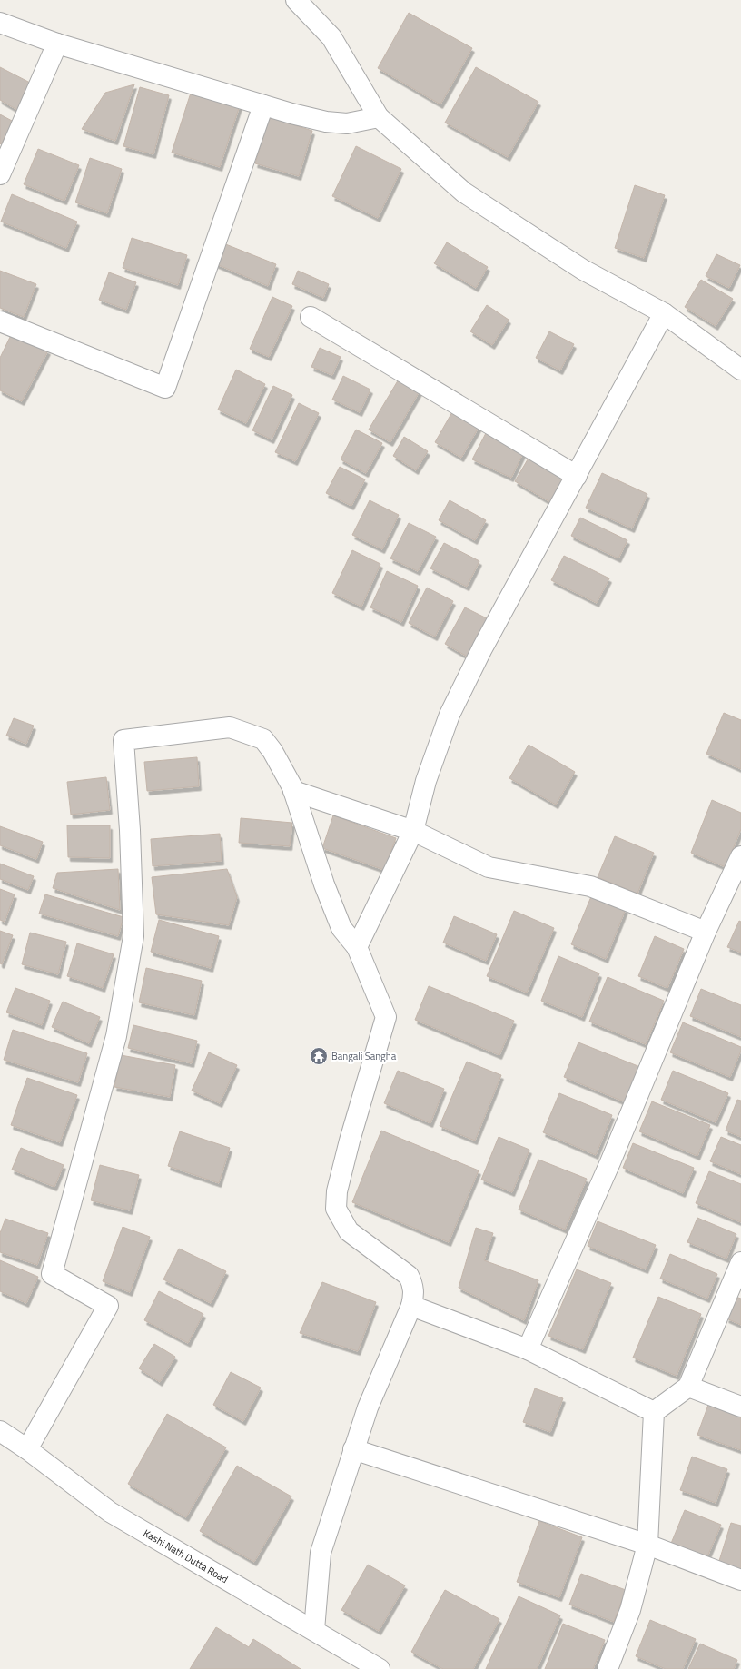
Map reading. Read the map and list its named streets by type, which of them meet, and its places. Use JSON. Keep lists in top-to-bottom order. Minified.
{"streets":{"street":["Kashi Nath Dutta Road"]},"places":{"temple":["Bangali Sangha"]}}
